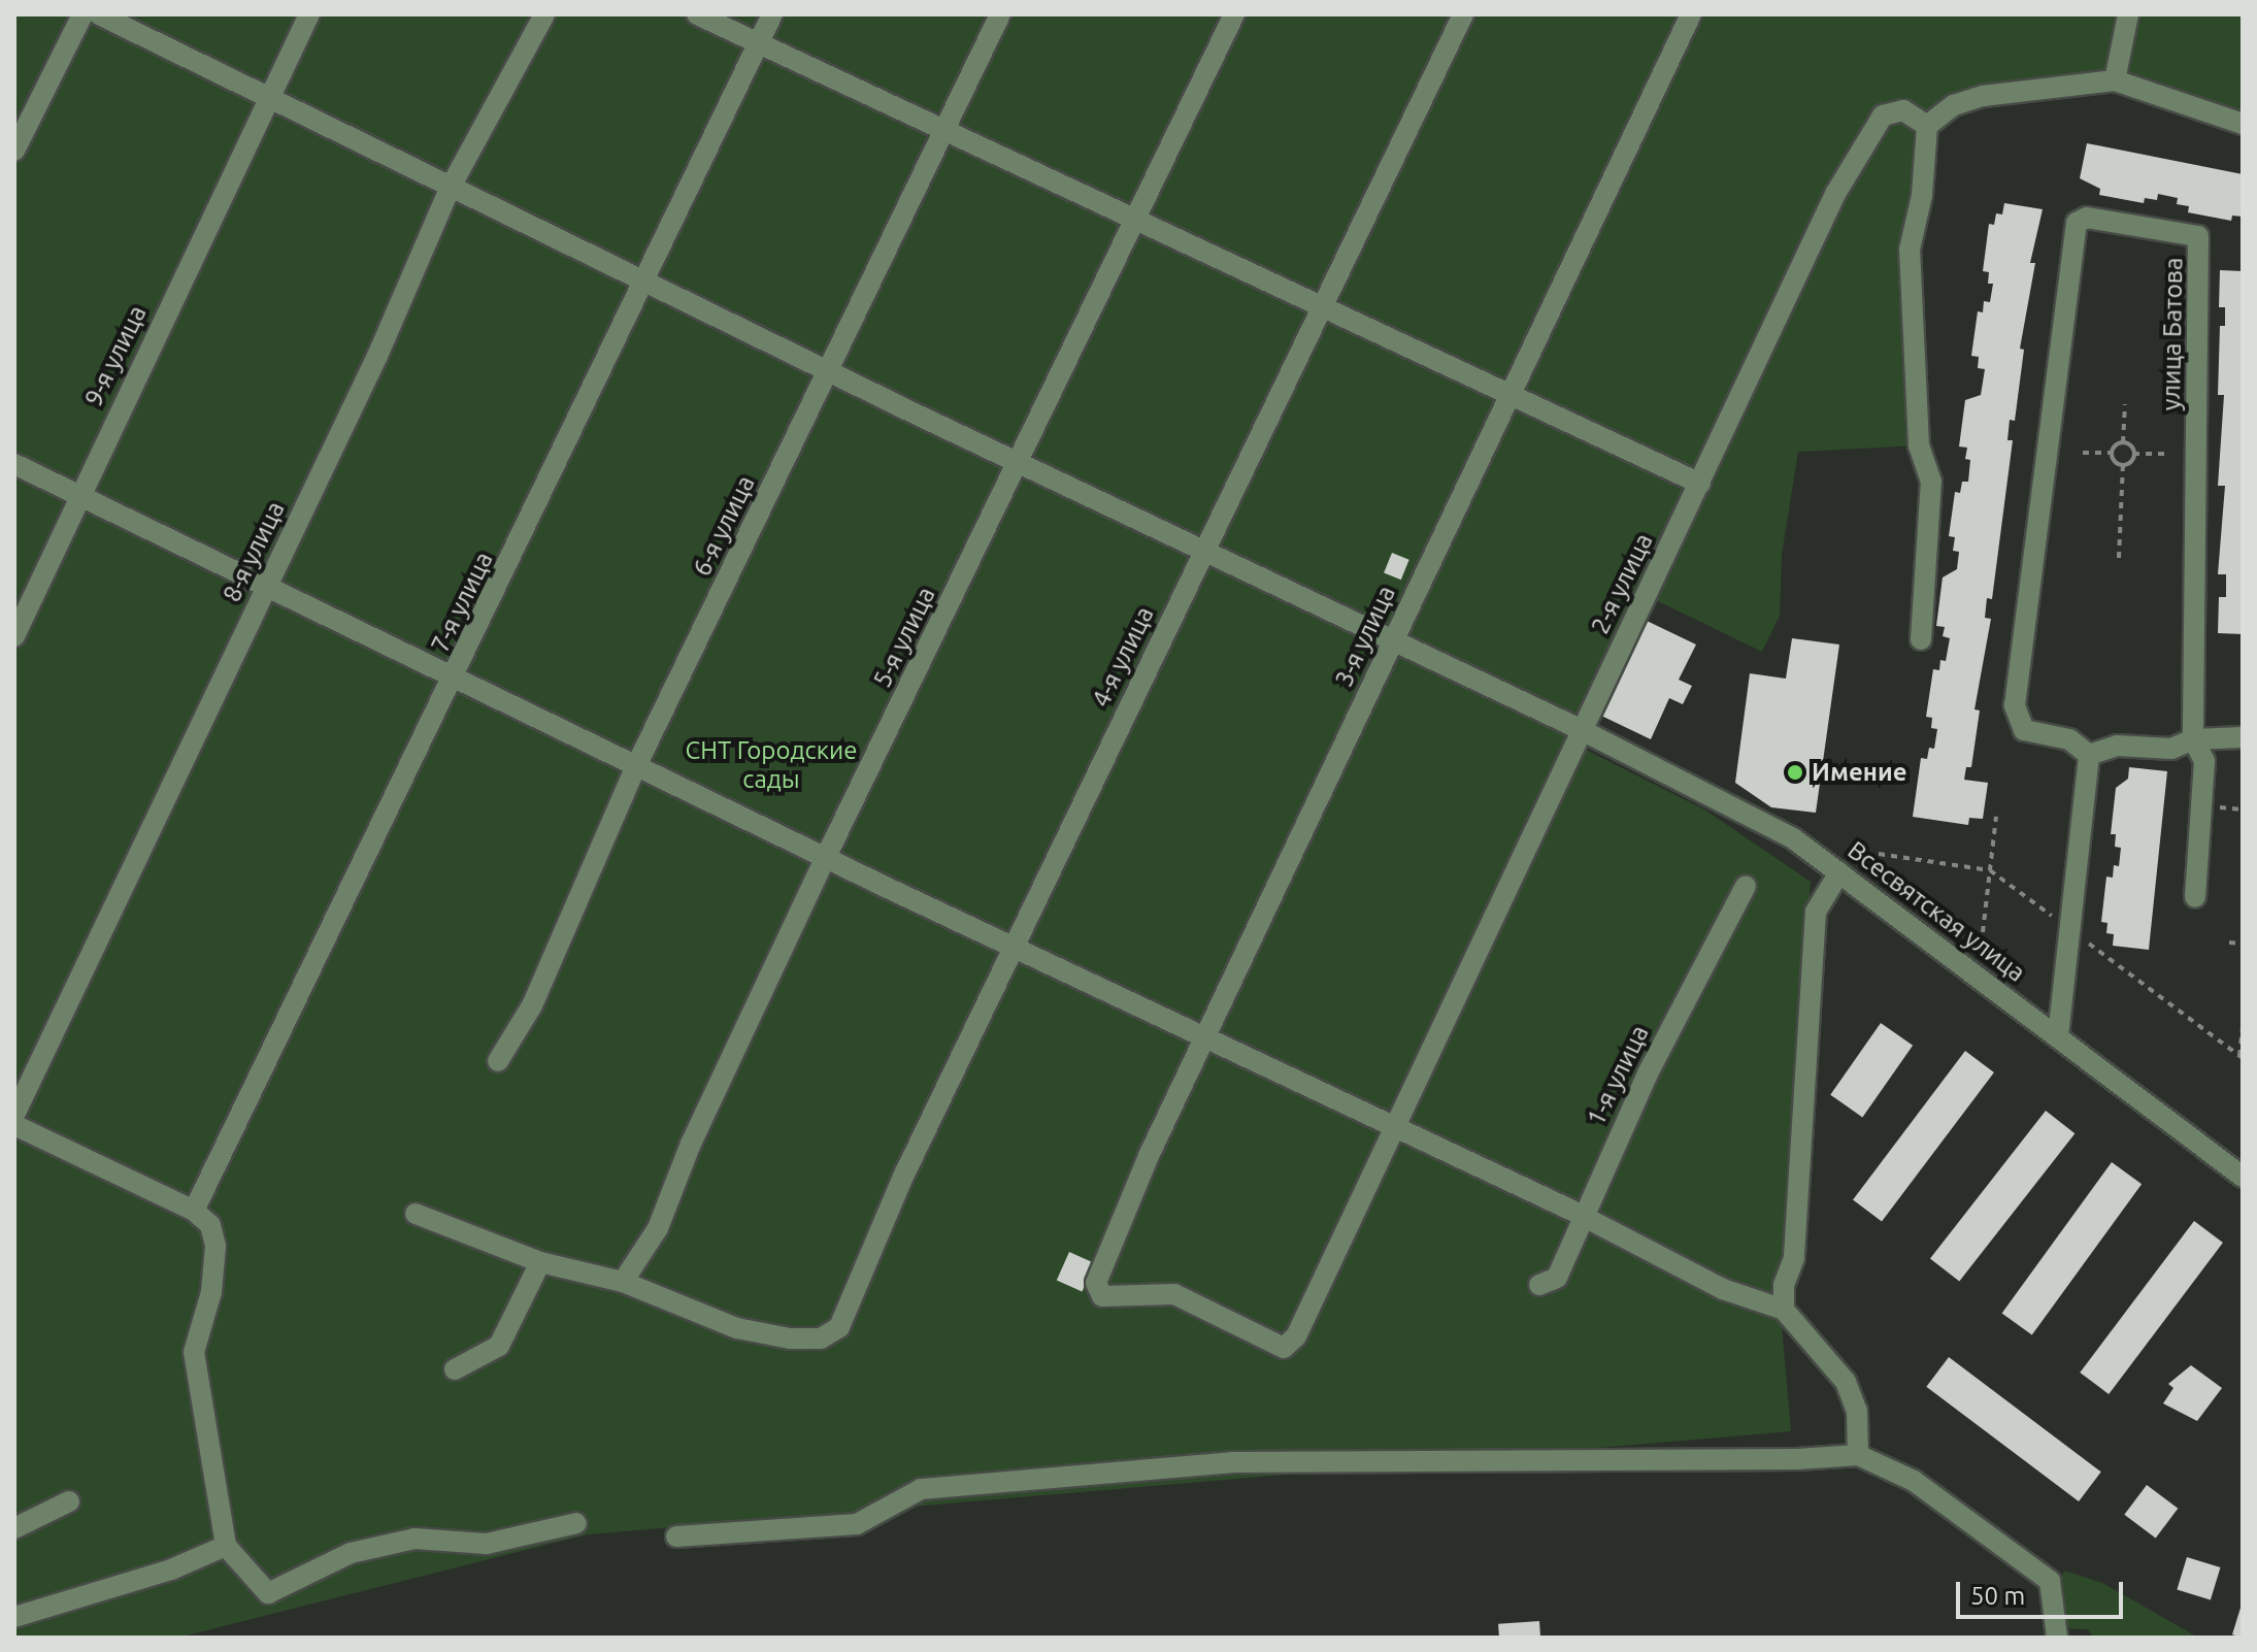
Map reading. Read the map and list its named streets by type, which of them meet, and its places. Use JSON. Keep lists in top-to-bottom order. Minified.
{"streets":{"street":["улица Батова","9-я улица","6-я улица","8-я улица","2-я улица","7-я улица","3-я улица","5-я улица","4-я улица","Всесвятская улица","1-я улица"]},"crossings":[["9-я улица","Всесвятская улица"],["6-я улица","Всесвятская улица"],["8-я улица","Всесвятская улица"],["2-я улица","3-я улица"],["2-я улица","Всесвятская улица"],["7-я улица","Всесвятская улица"],["3-я улица","Всесвятская улица"],["5-я улица","4-я улица"],["5-я улица","Всесвятская улица"],["4-я улица","Всесвятская улица"]],"parks":["СНТ Городские сады"],"places":["Имение"],"scale_bar":"50 m"}
